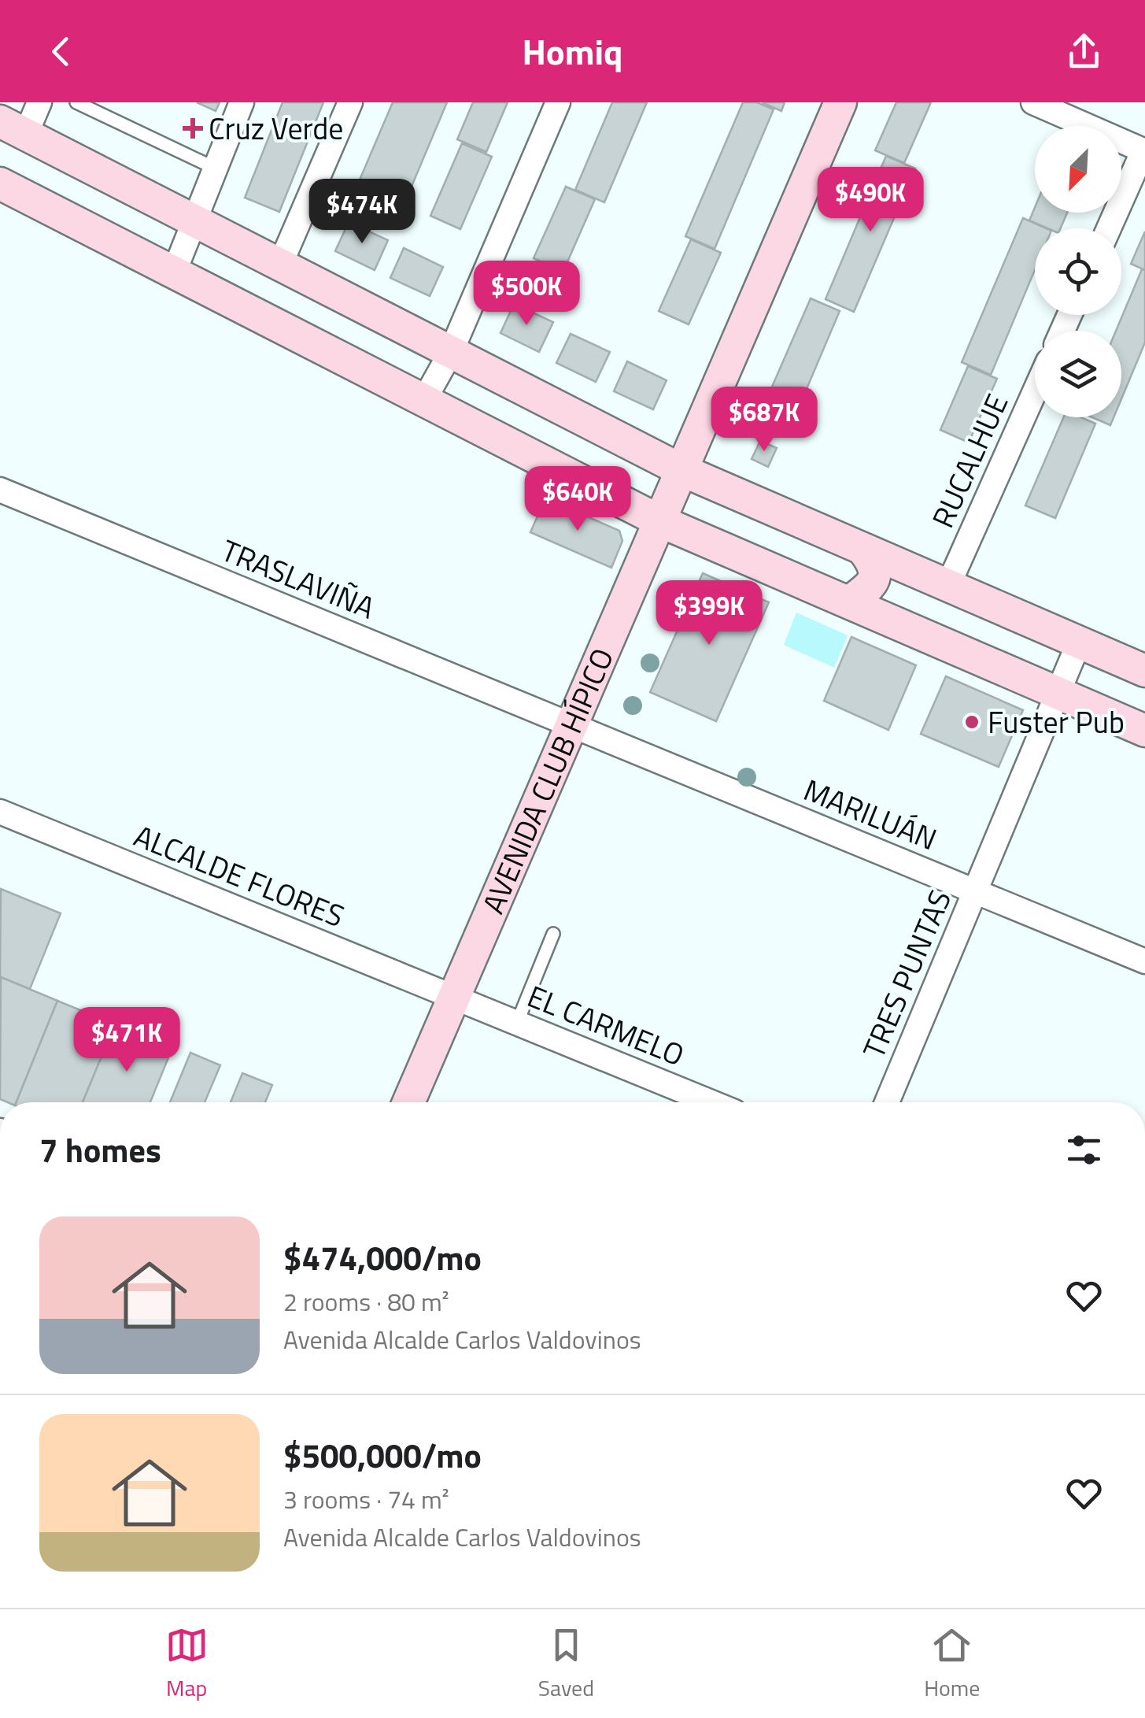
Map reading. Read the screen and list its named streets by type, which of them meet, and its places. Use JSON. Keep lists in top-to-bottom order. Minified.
{"streets":{"main road":["AVENIDA CLUB HÍPICO"],"street":["RUCALHUE","TRASLAVIÑA","MARILUÁN","ALCALDE FLORES","TRES PUNTAS","EL CARMELO"]},"crossings":[["TRASLAVIÑA","AVENIDA CLUB HÍPICO"],["TRASLAVIÑA","MARILUÁN"],["AVENIDA CLUB HÍPICO","MARILUÁN"],["AVENIDA CLUB HÍPICO","ALCALDE FLORES"],["AVENIDA CLUB HÍPICO","EL CARMELO"],["MARILUÁN","TRES PUNTAS"],["ALCALDE FLORES","EL CARMELO"]],"places":{"health":["Cruz Verde"],"other":["Fuster Pub"]},"north":"bottom left","page":{"header":"Homiq","price":["$490K","$474K","$500K","$687K","$640K","$399K","$471K"],"heading":"7 homes","list":[{"name":"$474,000/mo","note":"2 rooms · 80 m² · Avenida Alcalde Carlos Valdovinos"},{"name":"$500,000/mo","note":"3 rooms · 74 m² · Avenida Alcalde Carlos Valdovinos"}],"tabs":["Map","Saved","Home"]}}
